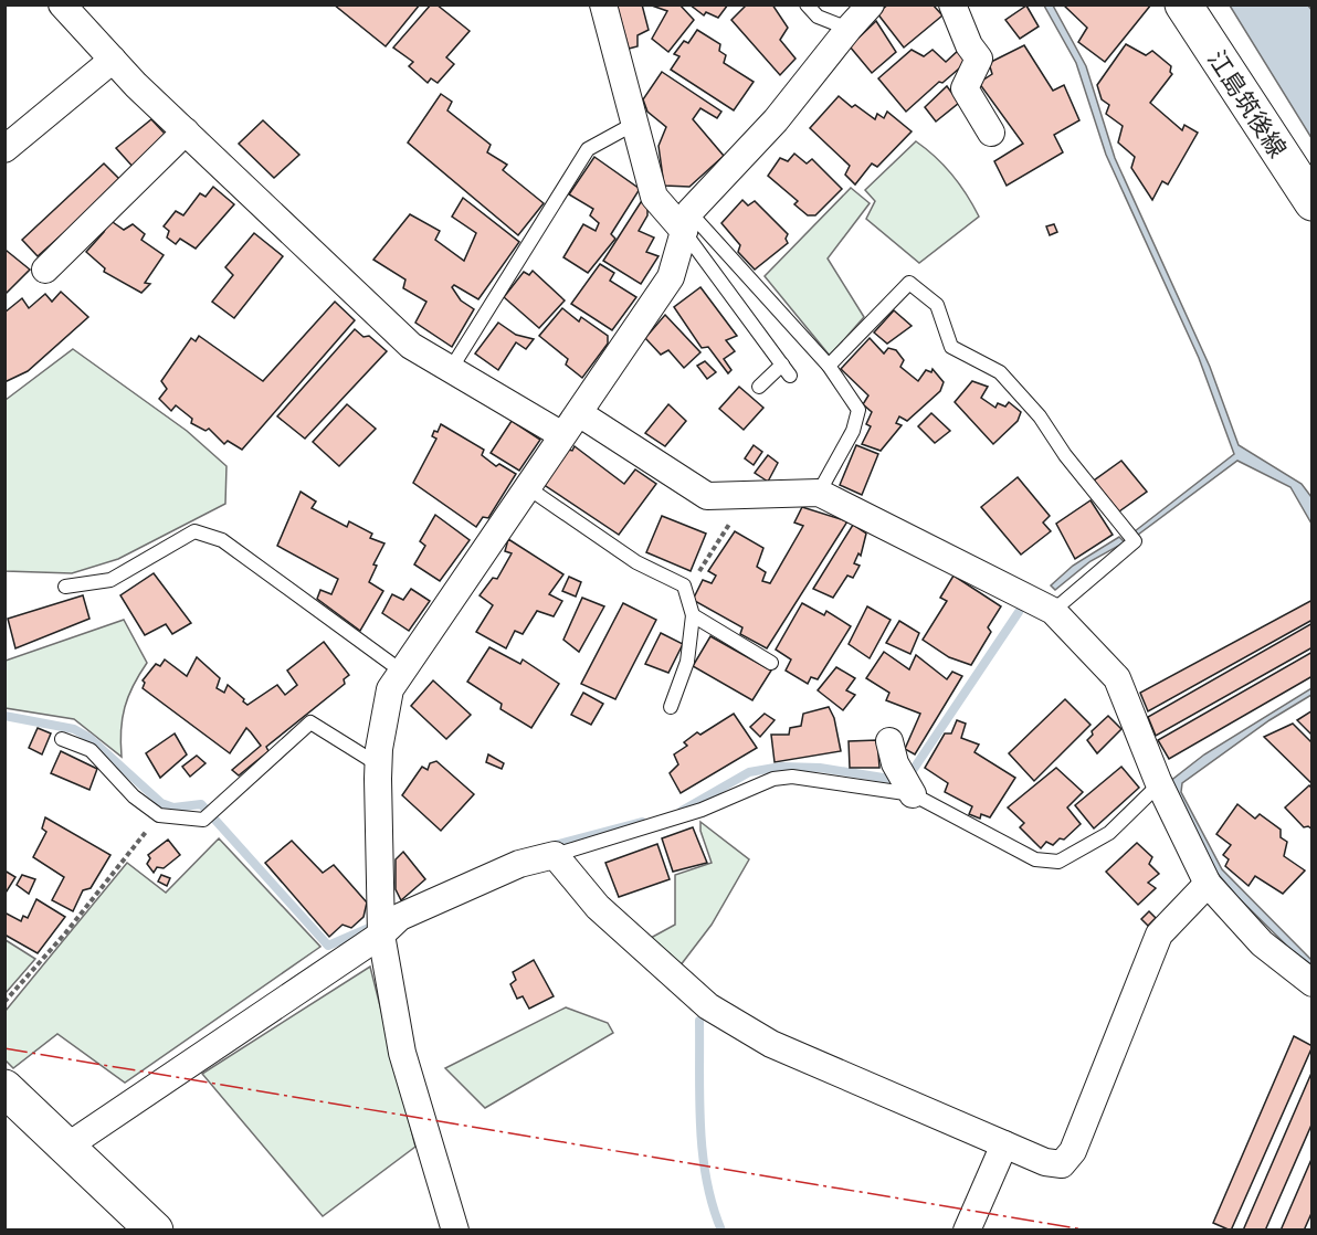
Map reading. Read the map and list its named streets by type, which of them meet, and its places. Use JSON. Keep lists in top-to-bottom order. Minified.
{"streets":{"main road":["江島筑後線"]}}
